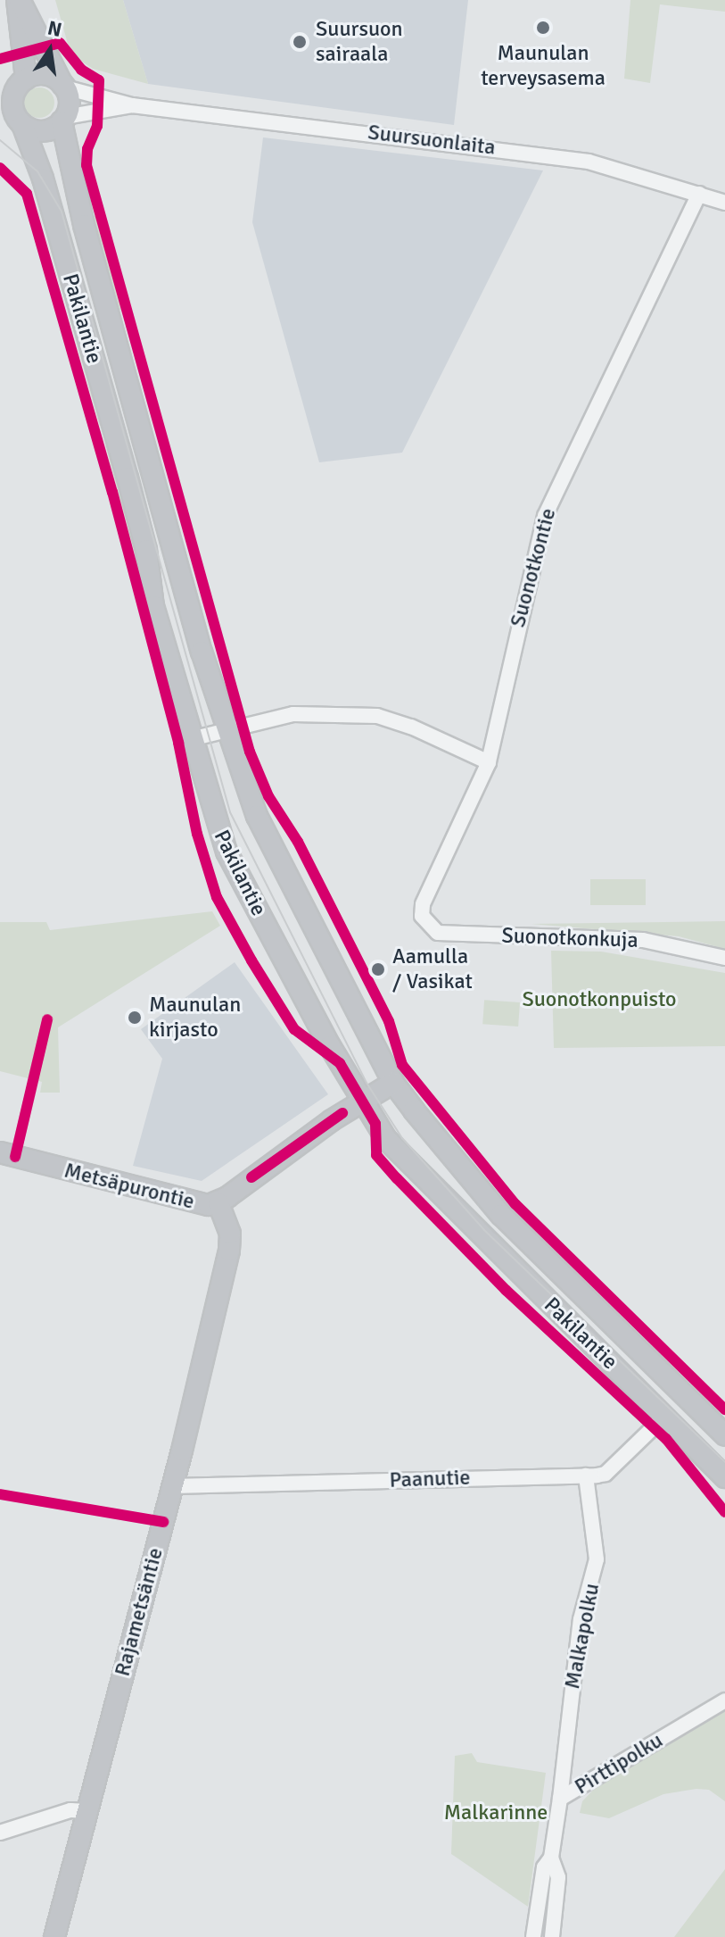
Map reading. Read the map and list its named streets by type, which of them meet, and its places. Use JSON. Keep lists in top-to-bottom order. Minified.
{"streets":{"main road":["Pakilantie","Metsäpurontie","Rajametsäntie"],"street":["Suursuonlaita","Suonotkontie","Suonotkonkuja","Paanutie","Malkapolku","Pirttipolku"]},"crossings":[["Suursuonlaita","Pakilantie"],["Suursuonlaita","Suonotkontie"],["Pakilantie","Metsäpurontie"],["Pakilantie","Paanutie"],["Suonotkontie","Suonotkonkuja"],["Metsäpurontie","Rajametsäntie"],["Paanutie","Rajametsäntie"],["Paanutie","Malkapolku"],["Malkapolku","Pirttipolku"]],"parks":["Suonotkonpuisto","Malkarinne"],"places":["Maunulan terveysasema","Suursuon sairaala","Aamulla / Vasikat","Maunulan kirjasto"],"north":"top"}
